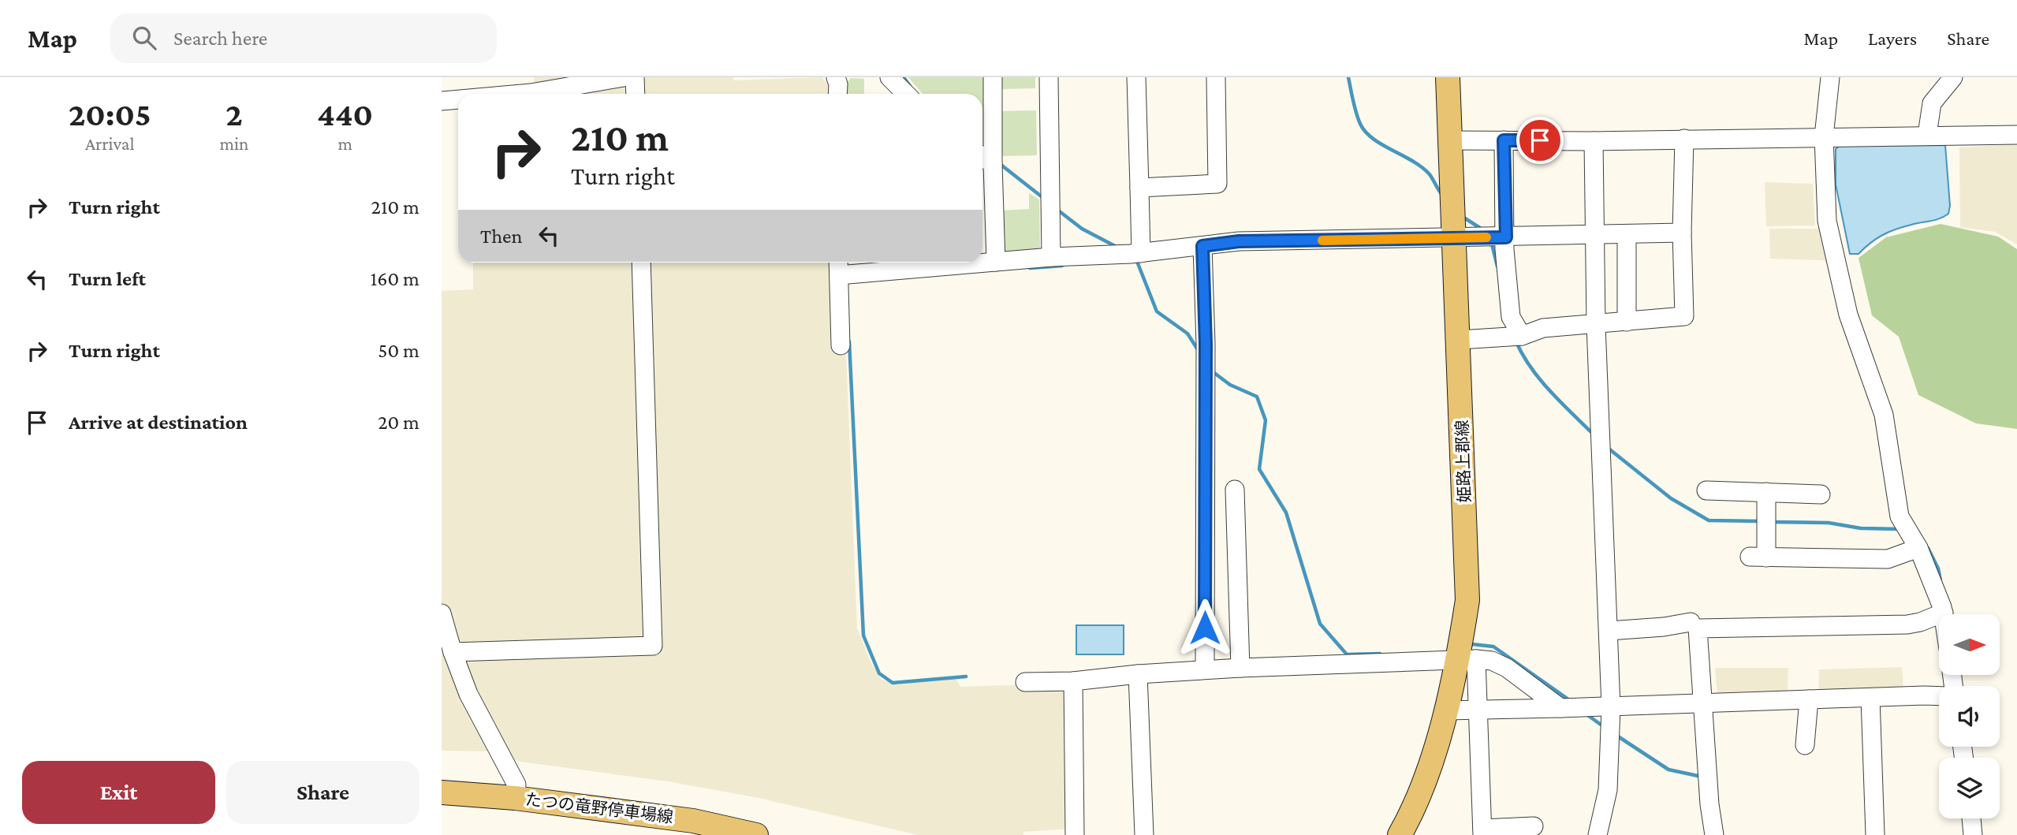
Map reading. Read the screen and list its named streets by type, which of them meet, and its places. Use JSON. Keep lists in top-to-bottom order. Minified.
{"streets":{"main road":["姫路上郡線","たつの竜野停車場線"]},"north":"right","page":{"header":"Map","search":"Search here","nav":["Map","Layers","Share"],"eta":["20:05","Arrival","2","min","440","m"],"turn":["210 m","Turn right"],"list":[{"name":"Turn right","value":"210 m"},{"name":"Turn left","value":"160 m"},{"name":"Turn right","value":"50 m"},{"name":"Arrive at destination","value":"20 m"}],"then":"Then","buttons":["Exit","Share"]}}
